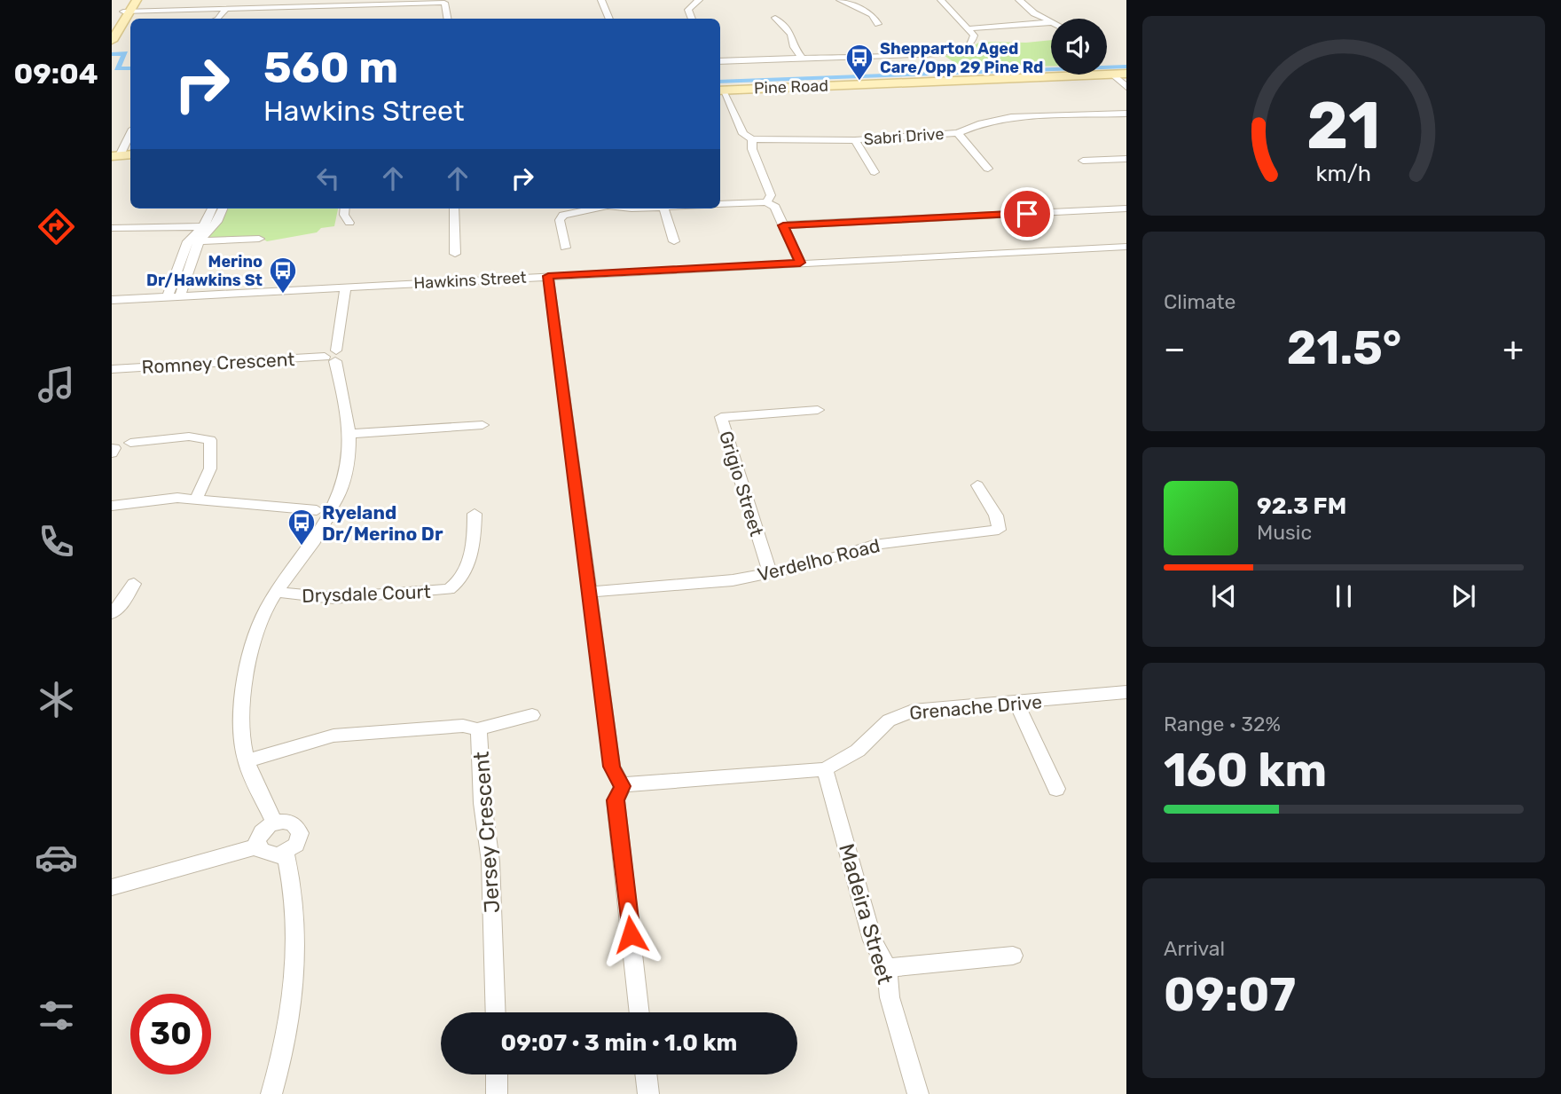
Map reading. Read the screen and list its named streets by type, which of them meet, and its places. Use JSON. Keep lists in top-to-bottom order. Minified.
{"streets":{"street":["Pine Road","Sabri Drive","Hawkins Street","Romney Crescent","Grigio Street","Verdelho Road","Drysdale Court","Grenache Drive","Jersey Crescent","Madeira Street"]},"crossings":[["Grigio Street","Verdelho Road"],["Grenache Drive","Madeira Street"]],"places":{"bus stop":["Shepparton Aged Care/Opp 29 Pine Rd","Merino Dr/Hawkins St","Ryeland Dr/Merino Dr"]},"page":{"tabs":"09:04","turn":["560 m","Hawkins Street"],"tile":["Climate",["Range · 32%","160 km"],["Arrival","09:07"]],"heat":["−","21.5°","+"],"song":["92.3 FM","Music"],"limit":"30","trip":"09:07 · 3 min · 1.0 km","gauge":["21","km/h"]}}
